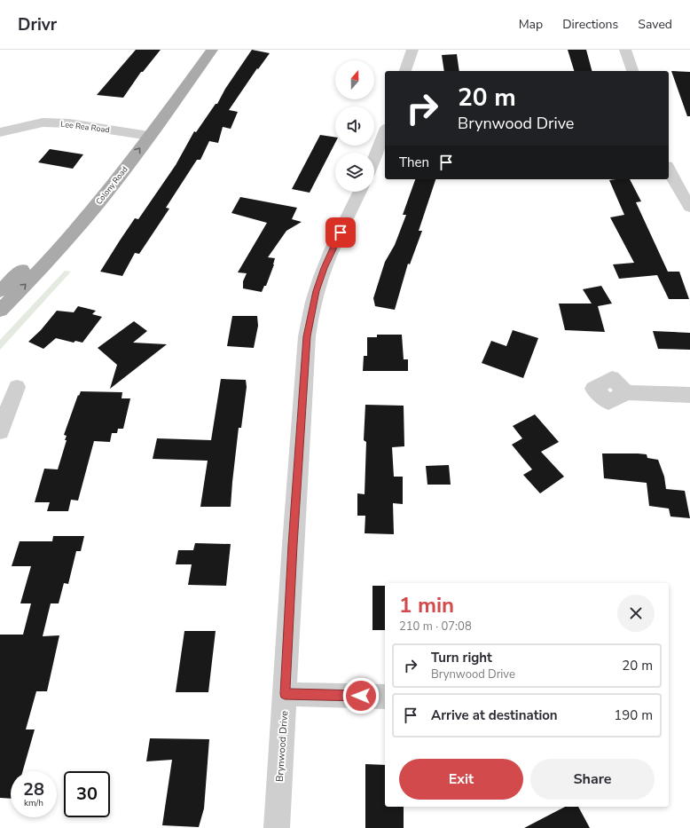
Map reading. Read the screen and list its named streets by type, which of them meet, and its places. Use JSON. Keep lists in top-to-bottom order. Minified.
{"streets":{"main road":["Colony Road"],"street":["Lee Rea Road","Brynwood Drive"]},"crossings":[["Lee Rea Road","Colony Road"]],"north":"top","page":{"header":"Drivr","nav":["Map","Directions","Saved"],"turn":["20 m","Brynwood Drive"],"then":"Then","heading":["1 min","210 m · 07:08"],"list":[{"name":"Turn right","note":"Brynwood Drive","value":"20 m"},{"name":"Arrive at destination","value":"190 m"}],"buttons":["Exit","Share"],"speed":"28 km/h","limit":"30"}}
